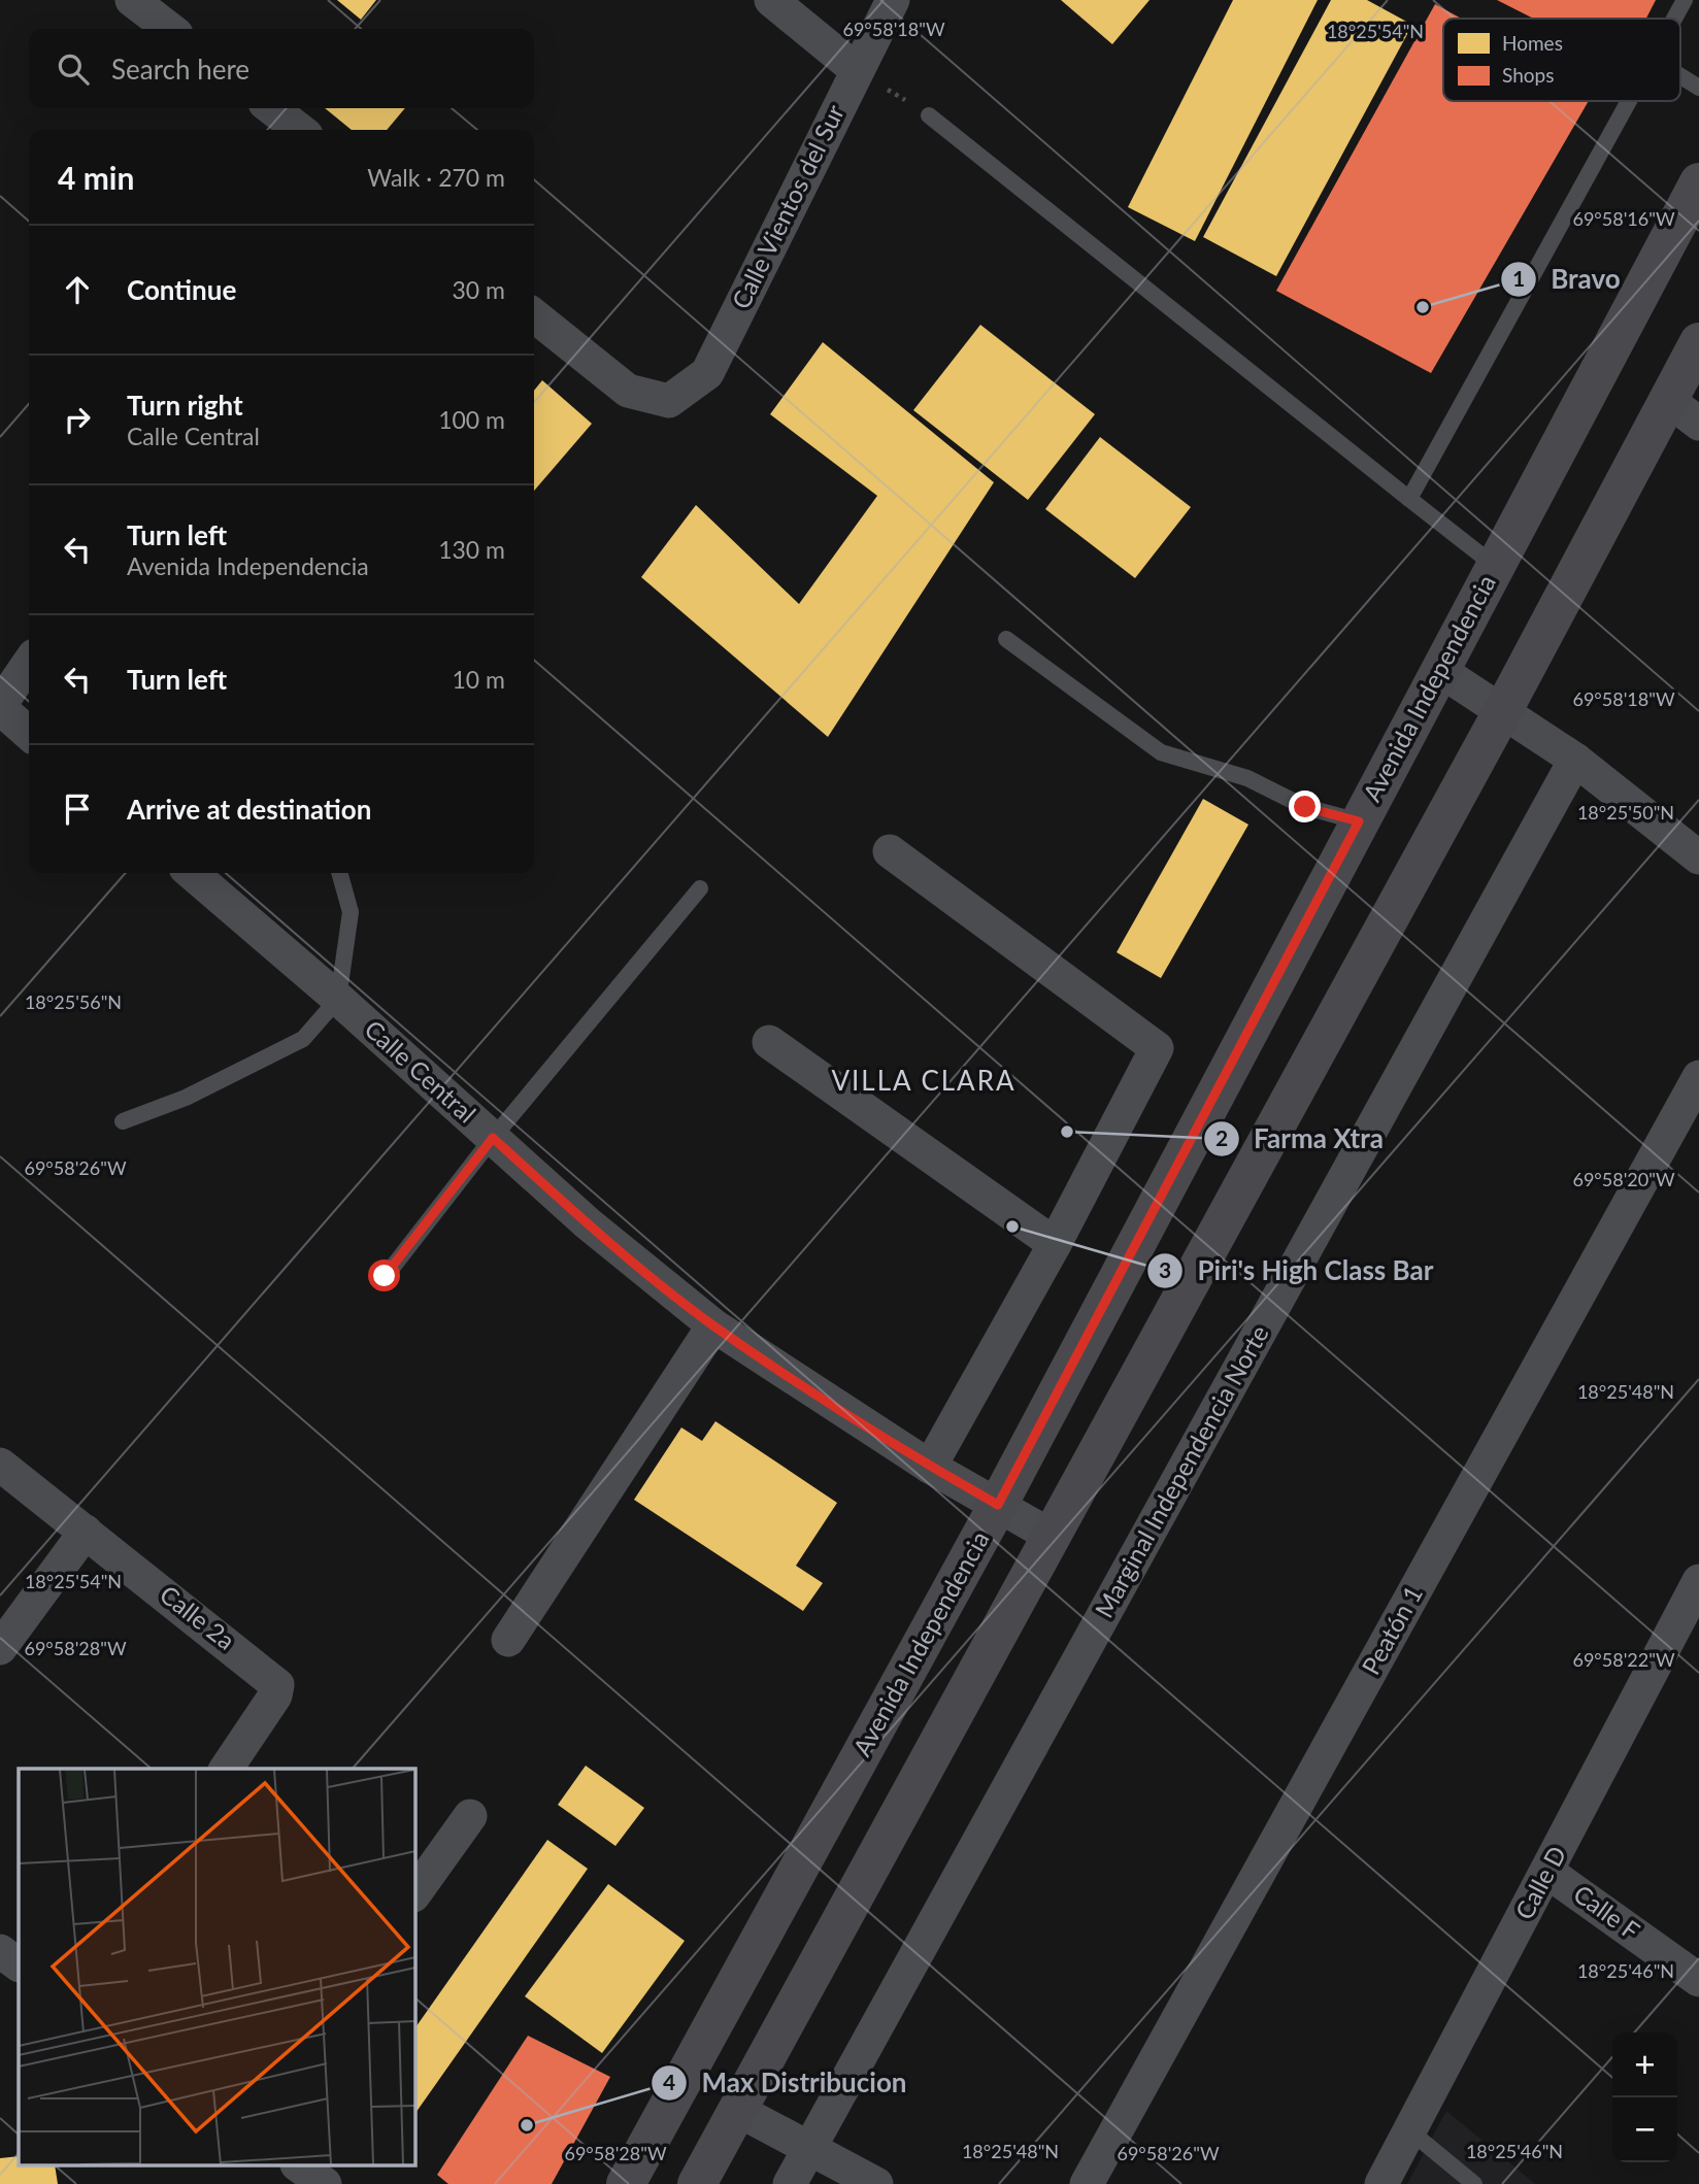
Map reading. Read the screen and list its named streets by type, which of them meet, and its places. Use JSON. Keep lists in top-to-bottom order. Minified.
{"streets":{"main road":["Avenida Independencia"],"street":["Calle Vientos del Sur","Calle Central","Marginal Independencia Norte","Calle 2a","Peatón 1","Calle D","Calle F"]},"crossings":[["Avenida Independencia","Calle Central"],["Calle D","Calle F"]],"districts":["VILLA CLARA"],"places":["Bravo","Farma Xtra","Piri's High Class Bar","Max Distribucion"],"legend":["Homes","Shops"],"page":{"search":"Search here","heading":["4 min","Walk · 270 m"],"list":[["Continue","30 m"],["Turn right","Calle Central","100 m"],["Turn left","Avenida Independencia","130 m"],["Turn left","10 m"],"Arrive at destination"],"map_buttons":["+","−"]},"coordinates":["69°58'18\"W","18°25'54\"N","69°58'16\"W","18°25'50\"N","18°25'56\"N","69°58'26\"W","69°58'20\"W","18°25'48\"N","69°58'28\"W","69°58'22\"W","18°25'46\"N"]}
